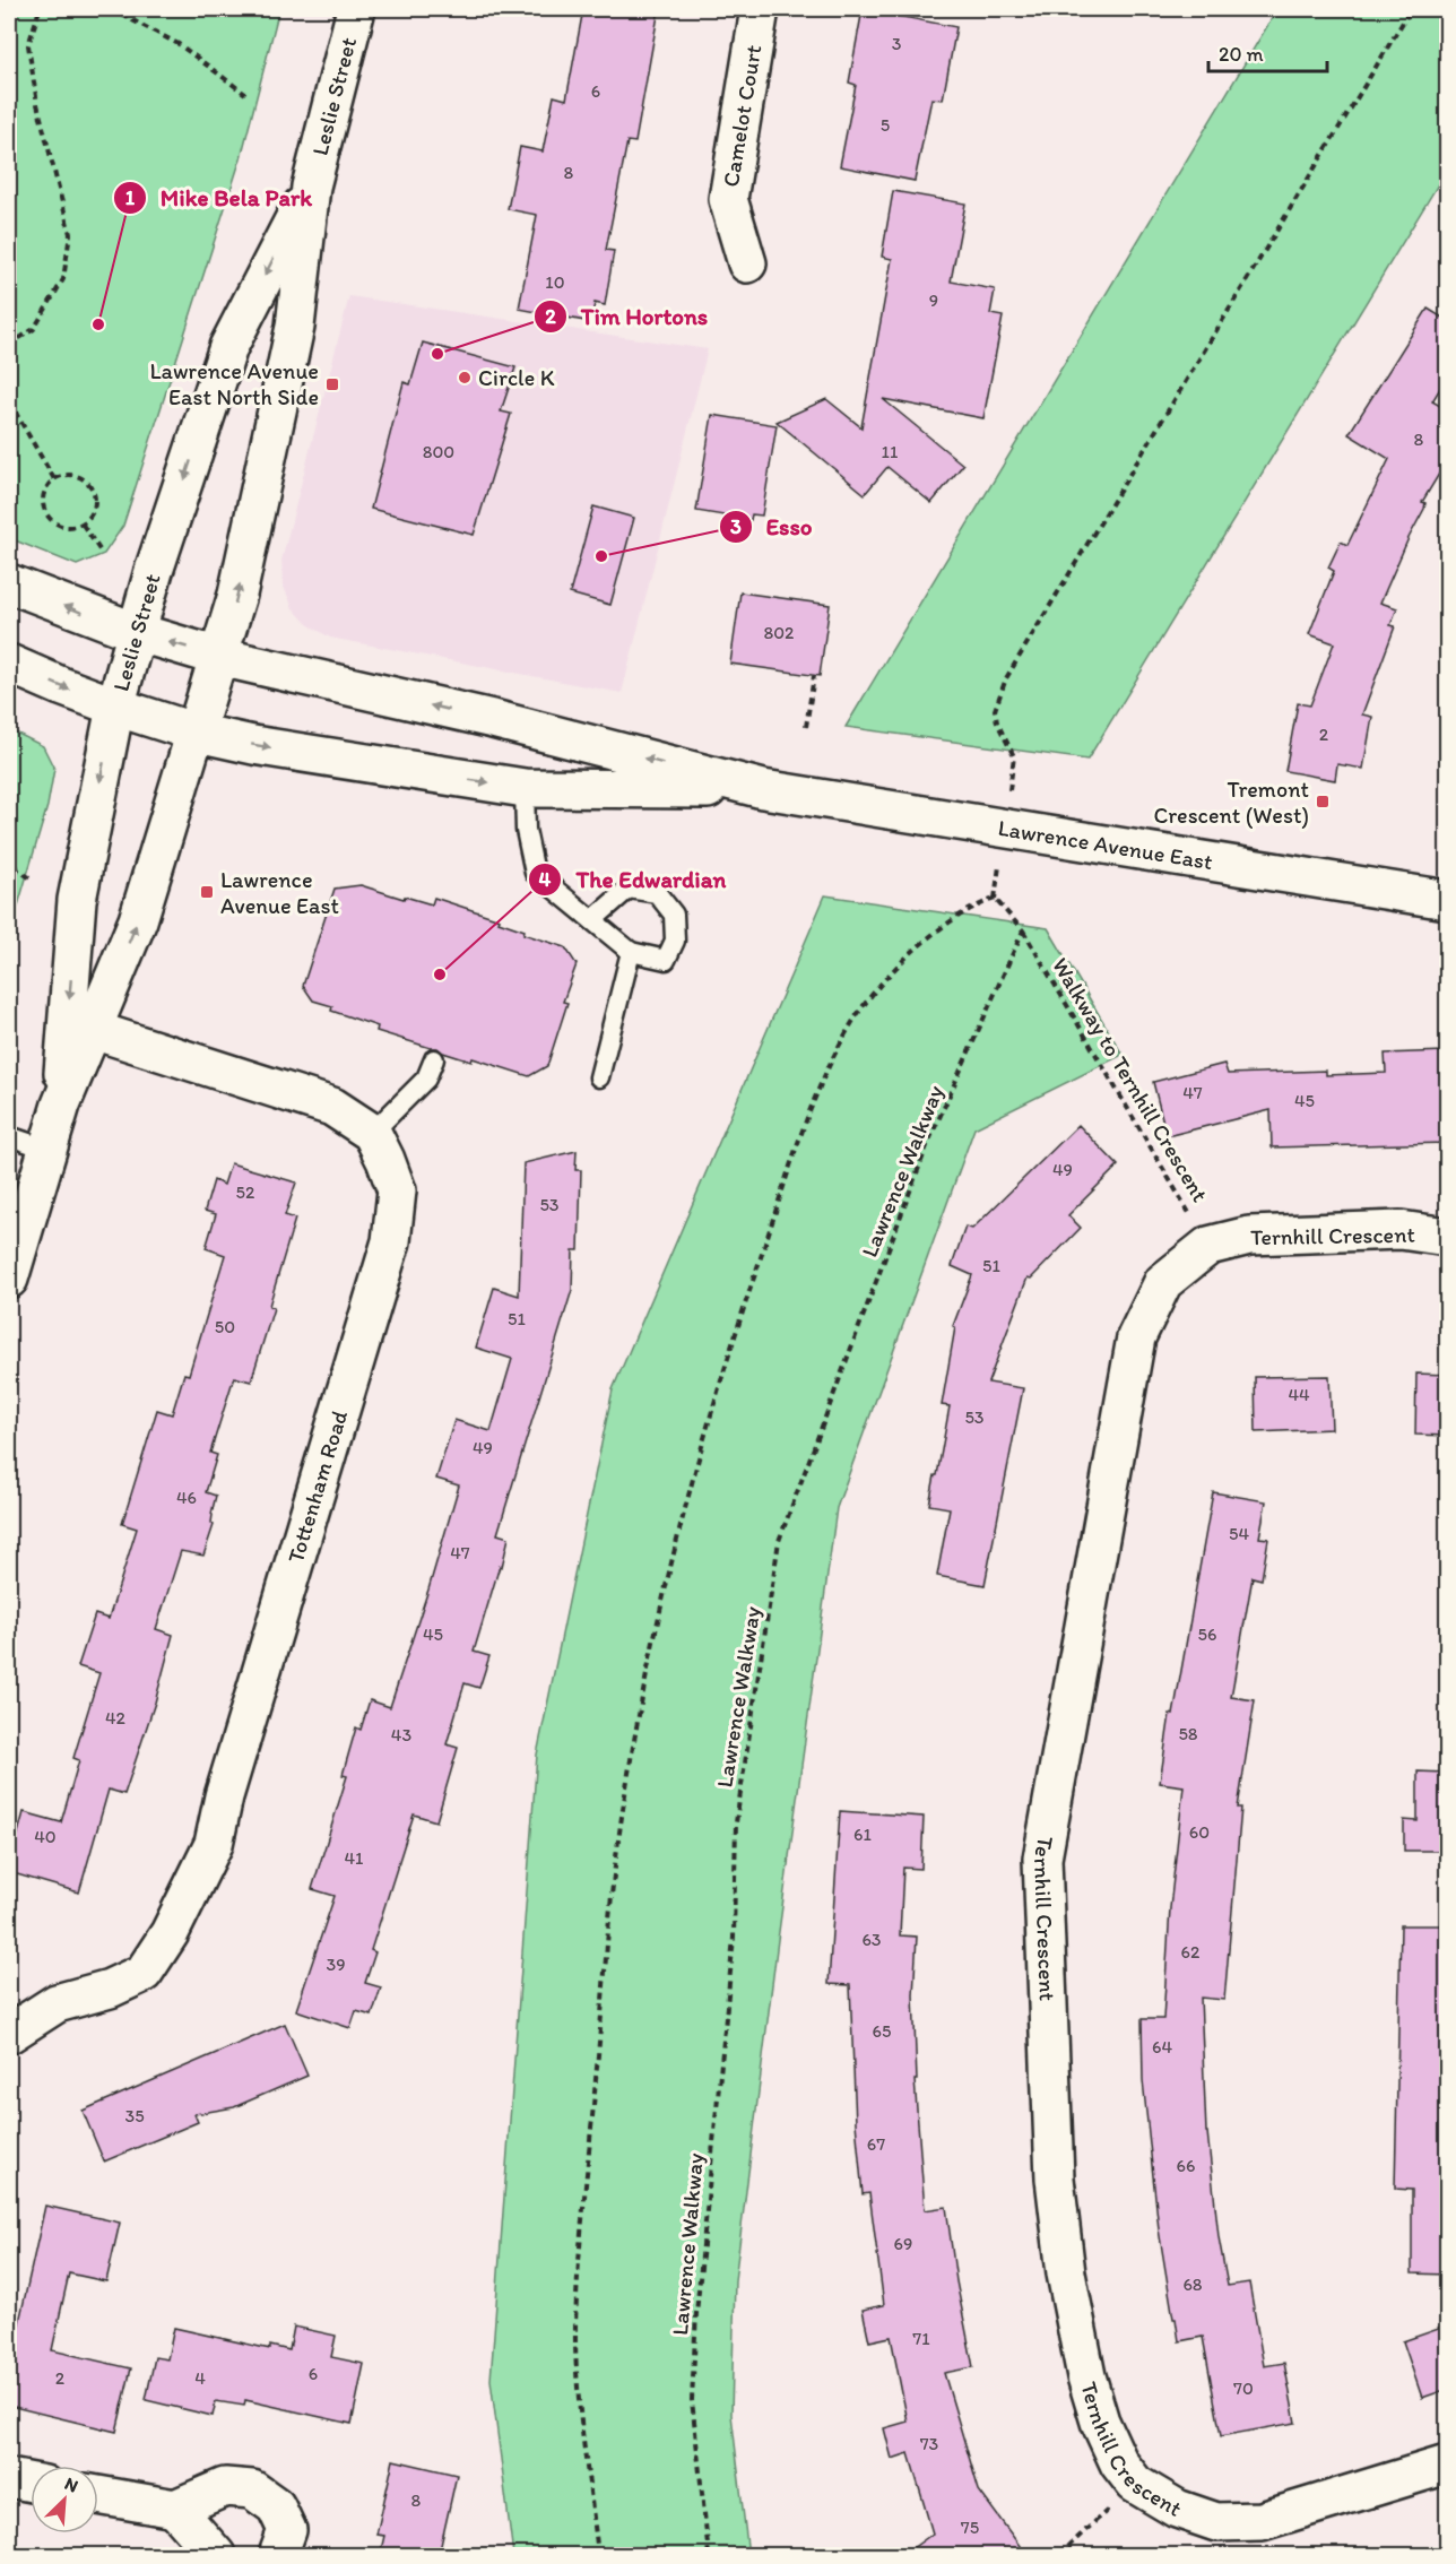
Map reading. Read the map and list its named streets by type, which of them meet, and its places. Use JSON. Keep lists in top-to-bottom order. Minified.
{"streets":{"main road":["Leslie Street","Camelot Court","Lawrence Avenue East","Ternhill Crescent","Tottenham Road"],"path":["Walkway to Ternhill Crescent","Lawrence Walkway"]},"crossings":[["Leslie Street","Lawrence Avenue East"],["Walkway to Ternhill Crescent","Lawrence Walkway"],["Walkway to Ternhill Crescent","Ternhill Crescent"]],"places":{"other":["Mike Bela Park","Tim Hortons","Circle K","Esso","The Edwardian"],"transit":["Lawrence Avenue East North Side","Tremont Crescent (West)","Lawrence Avenue East"]},"house_numbers":["3","6","5","8","10","9","8","800","11","802","2","47","45","49","52","53","51","51","50","44","53","49","46","54","47","45","56","42","58","43","60","61","40","41","63","62","39","65","64","35","67","66","69","68","71","6","2","4","70","73","8","75"],"scale_bar":"20 m","north":"top right"}
